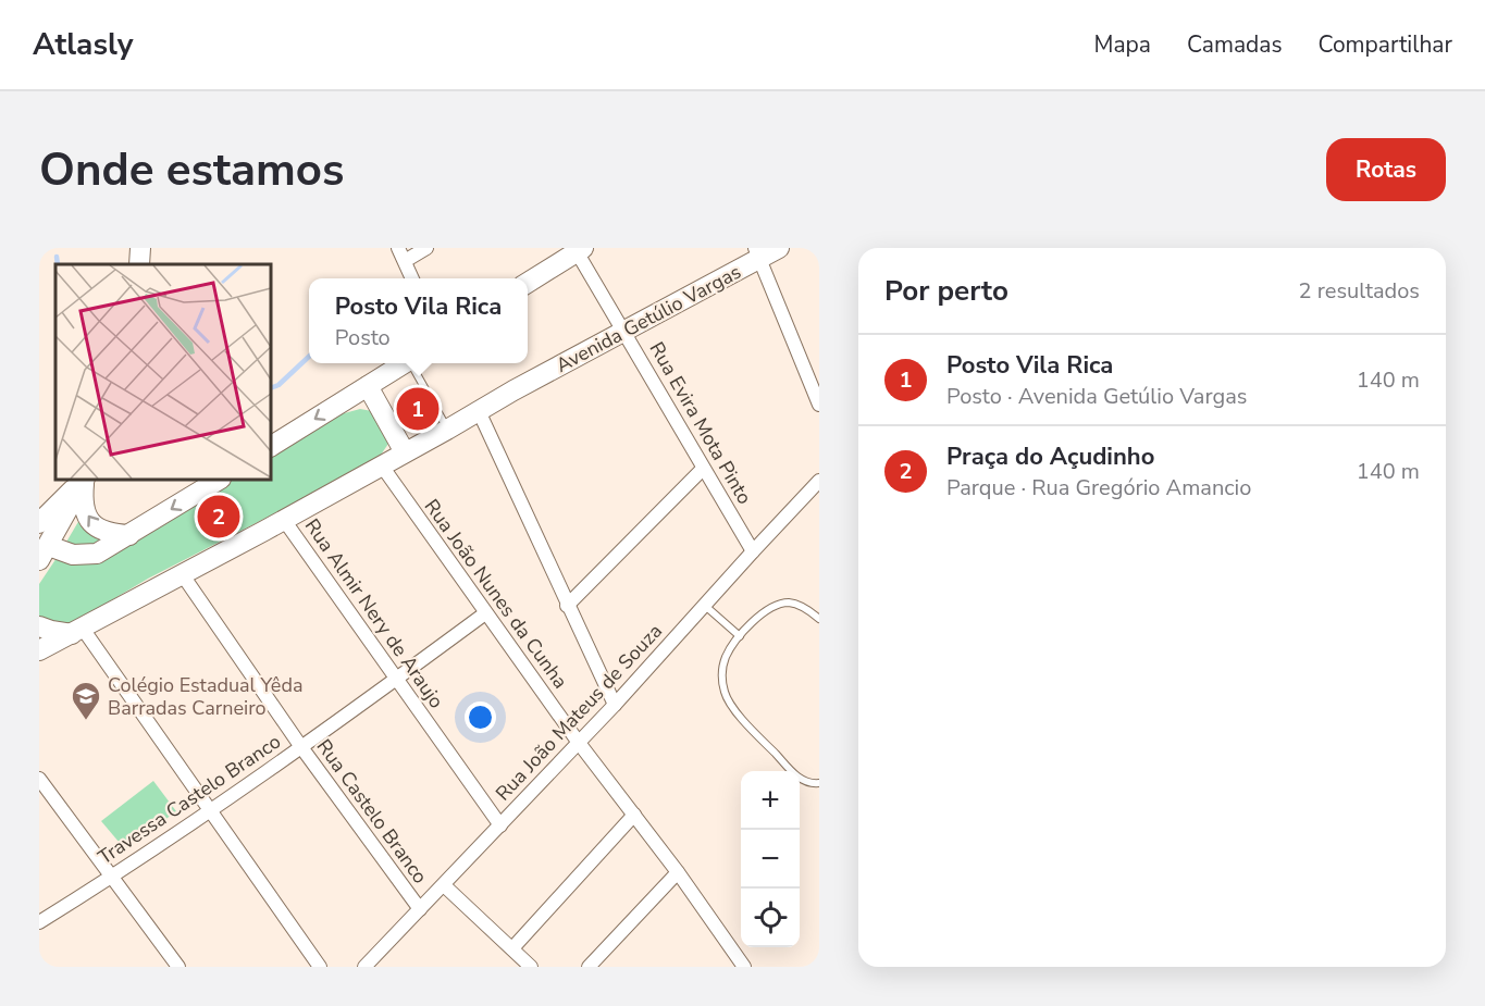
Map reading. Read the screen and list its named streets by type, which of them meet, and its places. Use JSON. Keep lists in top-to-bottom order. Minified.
{"streets":{"main road":["Avenida Getúlio Vargas"],"street":["Rua Evira Mota Pinto","Rua João Nunes da Cunha","Rua Almir Nery de Araujo","Rua João Mateus de Souza","Travessa Castelo Branco","Rua Castelo Branco"]},"crossings":[["Avenida Getúlio Vargas","Rua Evira Mota Pinto"],["Avenida Getúlio Vargas","Rua João Nunes da Cunha"],["Avenida Getúlio Vargas","Rua Almir Nery de Araujo"],["Avenida Getúlio Vargas","Rua Castelo Branco"],["Rua Evira Mota Pinto","Rua João Mateus de Souza"],["Rua João Nunes da Cunha","Rua João Mateus de Souza"],["Rua João Nunes da Cunha","Travessa Castelo Branco"],["Rua Almir Nery de Araujo","Rua João Mateus de Souza"],["Rua Almir Nery de Araujo","Travessa Castelo Branco"],["Rua João Mateus de Souza","Rua Castelo Branco"],["Travessa Castelo Branco","Rua Castelo Branco"]],"places":{"school or university":["Colégio Estadual Yêda Barradas Carneiro"]},"page":{"header":"Atlasly","nav":["Mapa","Camadas","Compartilhar"],"buttons":"Rotas","title":"Onde estamos","heading":["Por perto","2 resultados"],"popup":["Posto Vila Rica","Posto"],"list":[{"mark":"1","name":"Posto Vila Rica","note":"Posto · Avenida Getúlio Vargas","value":"140 m"},{"mark":"2","name":"Praça do Açudinho","note":"Parque · Rua Gregório Amancio","value":"140 m"}],"pins":["1","2"],"map_buttons":["+","−"]}}
